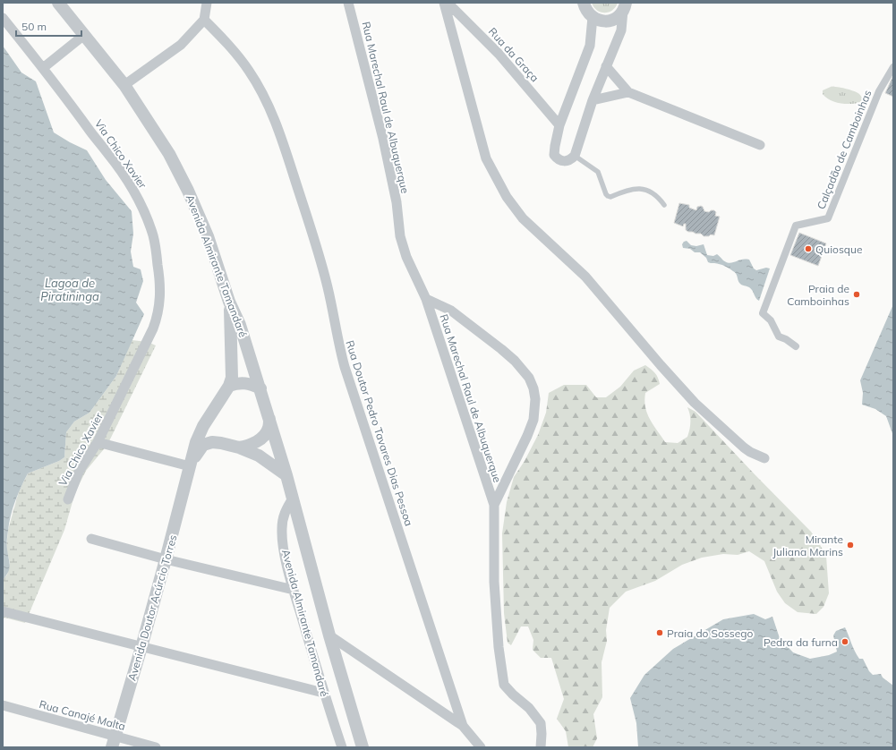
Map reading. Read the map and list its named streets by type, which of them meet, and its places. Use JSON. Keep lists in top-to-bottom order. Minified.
{"streets":{"street":["Rua da Graça","Rua Marechal Raul de Albuquerque","Calçadão de Camboinhas","Via Chico Xavier","Avenida Almirante Tamandaré","Rua Doutor Pedro Tavares Dias Pessoa","Avenida Doutor Acúrcio Torres","Rua Canajé Malta"]},"crossings":[["Avenida Almirante Tamandaré","Avenida Doutor Acúrcio Torres"],["Avenida Doutor Acúrcio Torres","Rua Canajé Malta"]],"water":["Lagoa de Piratininga"],"places":["Quiosque","Praia de Camboinhas","Mirante Juliana Marins","Praia do Sossego","Pedra da furna"],"scale_bar":"50 m"}
